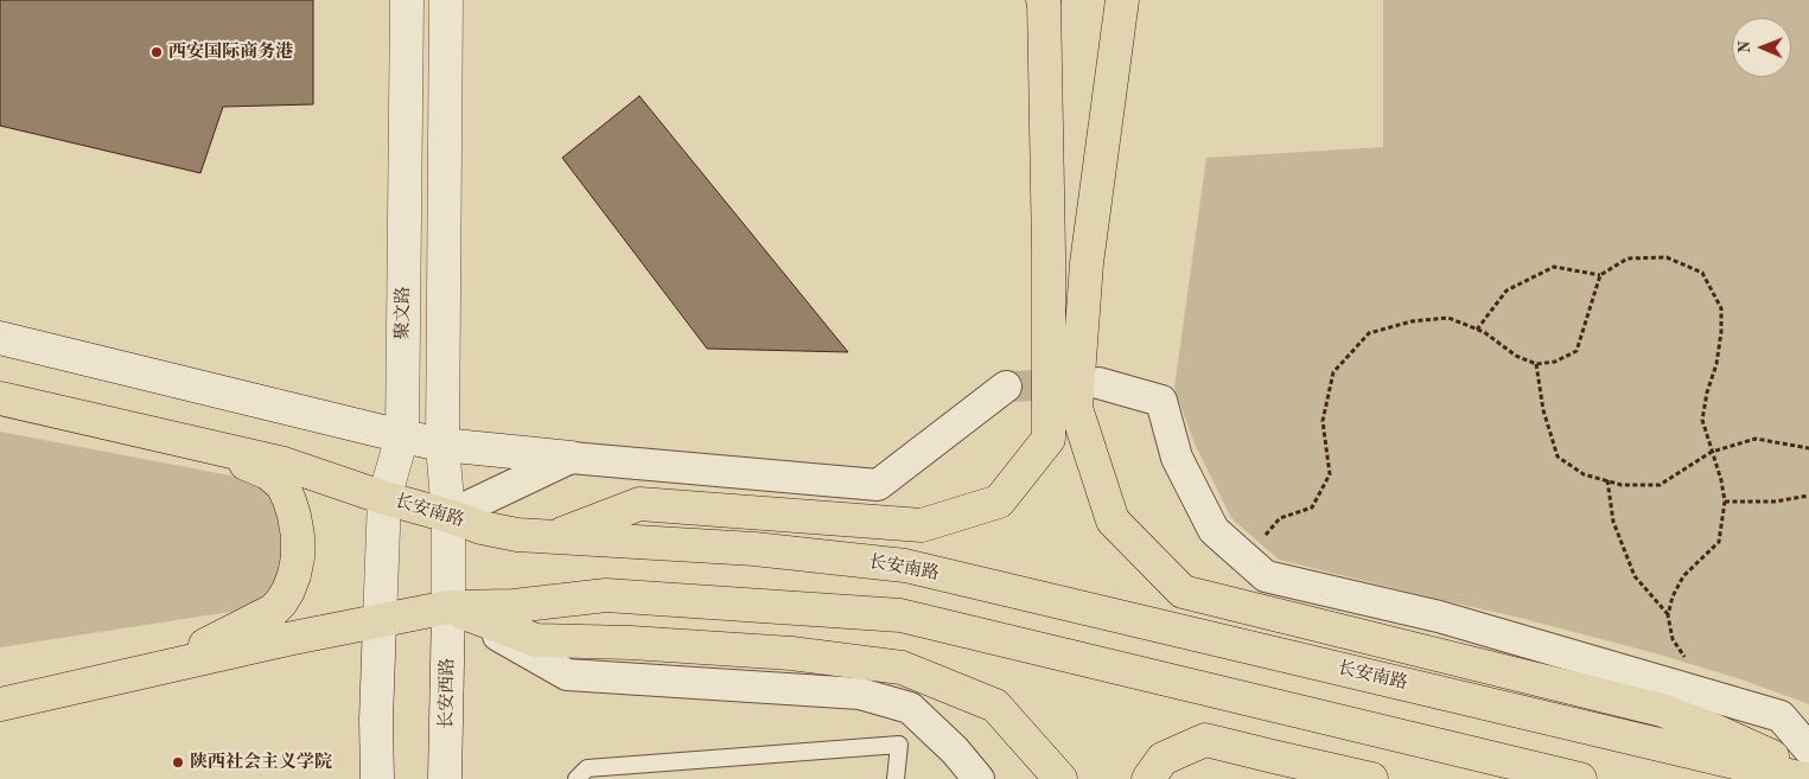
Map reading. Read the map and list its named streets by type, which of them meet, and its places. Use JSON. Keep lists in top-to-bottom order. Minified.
{"streets":{"main road":["长安南路"],"street":["聚文路","长安西路"]},"crossings":[["聚文路","长安南路"]],"places":["西安国际商务港","陕西社会主义学院"],"north":"left"}
